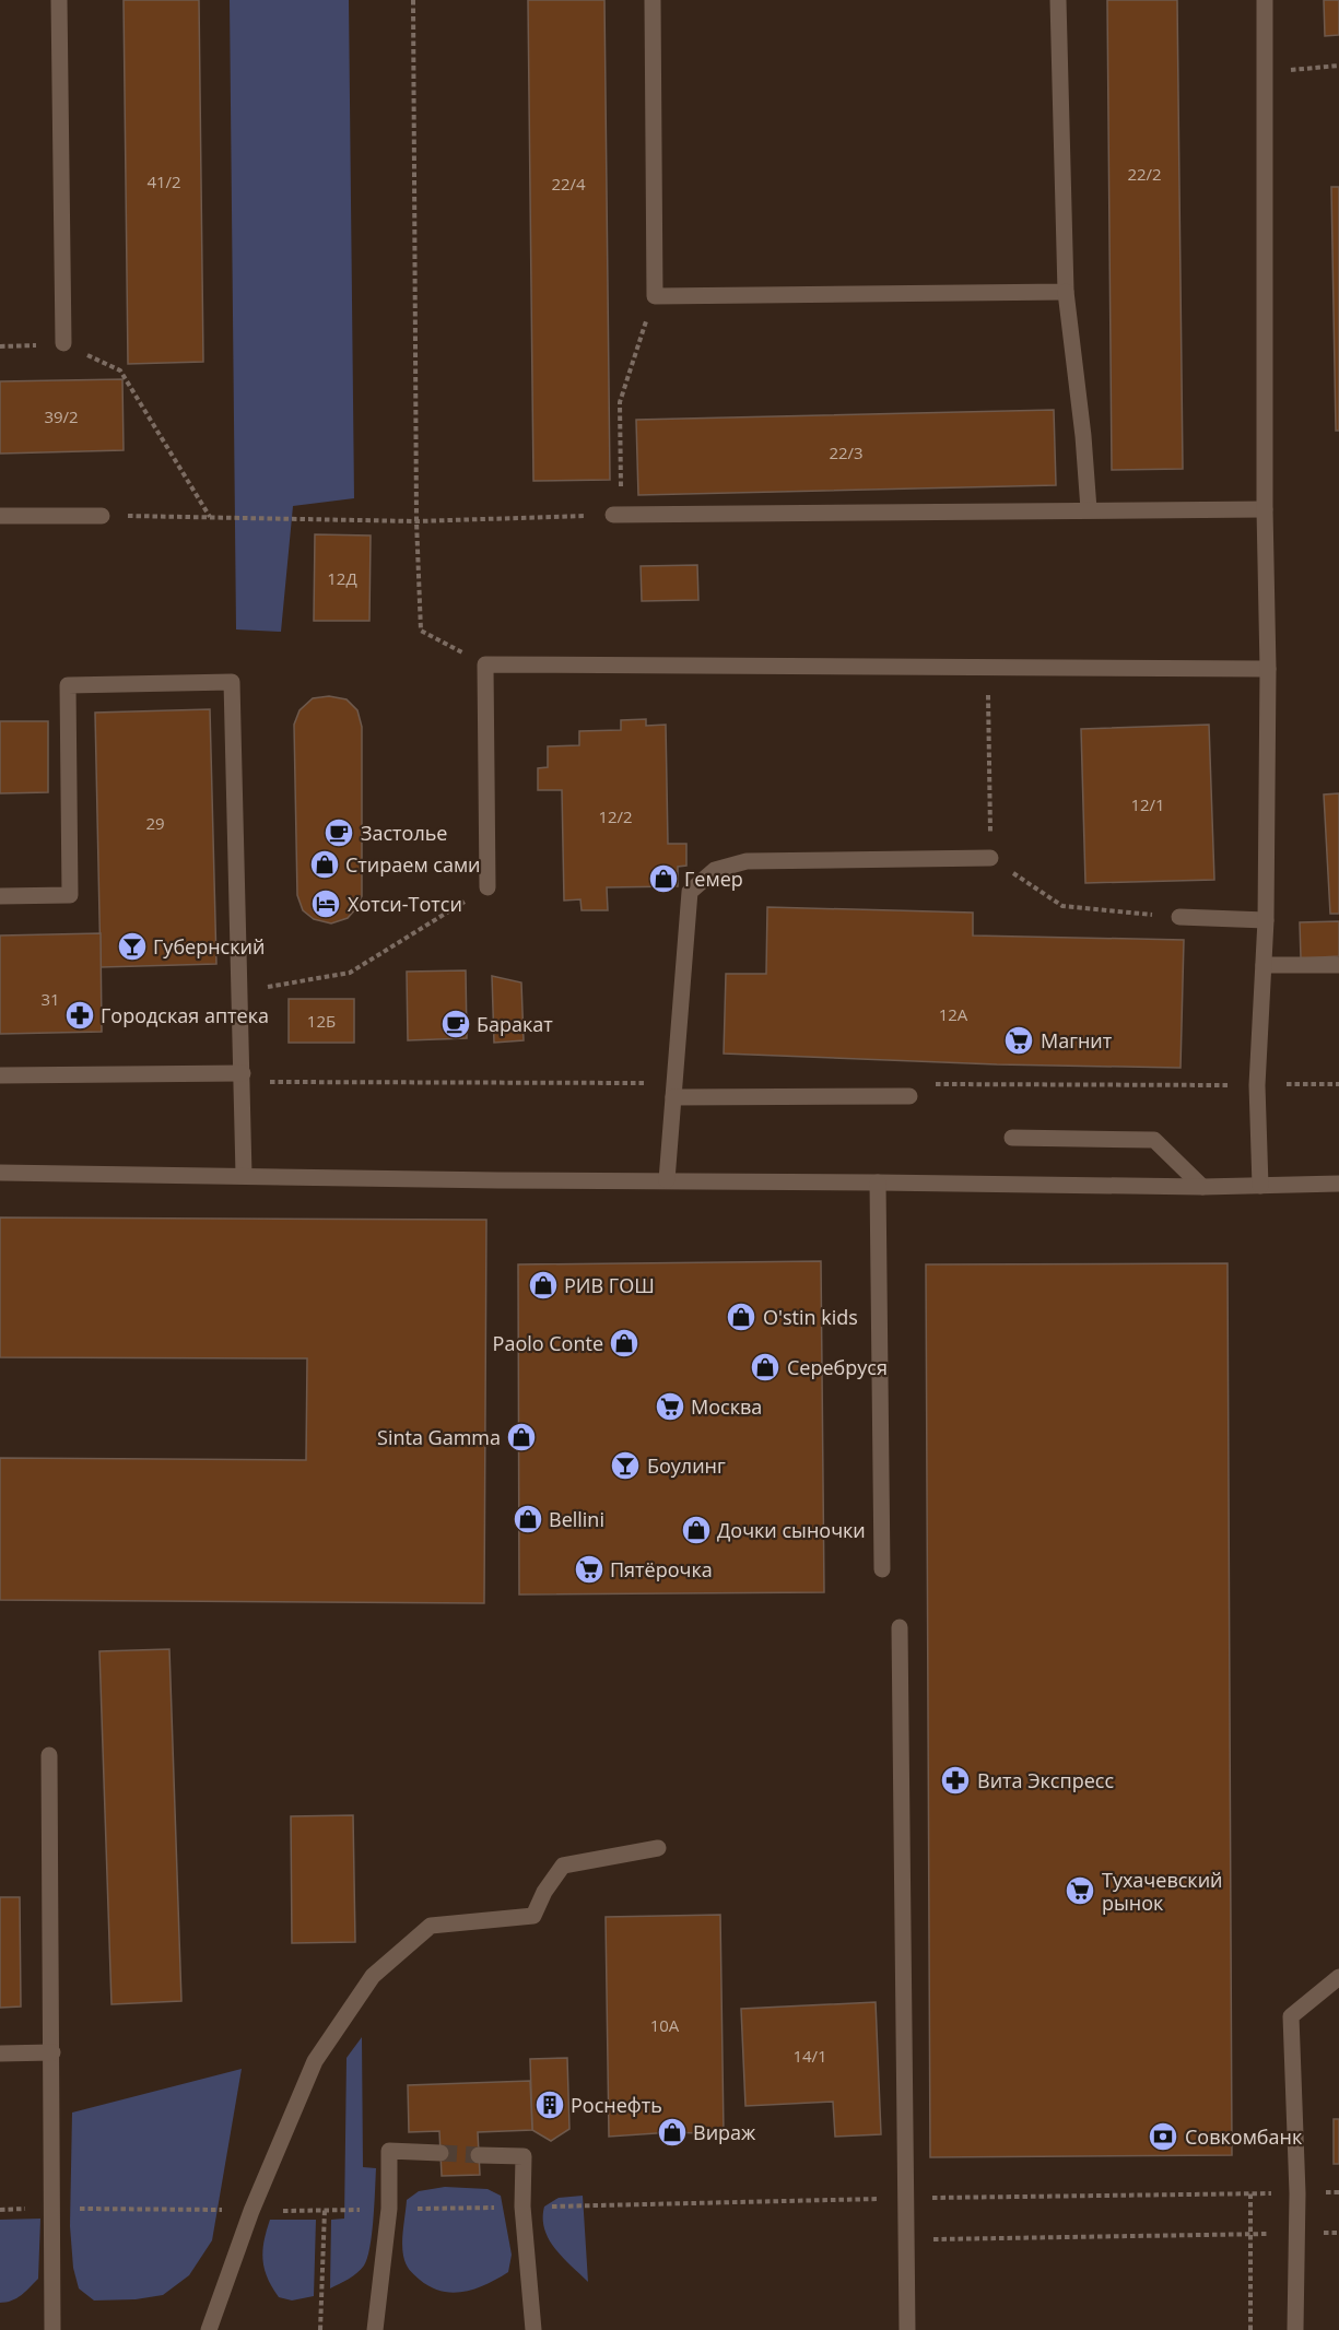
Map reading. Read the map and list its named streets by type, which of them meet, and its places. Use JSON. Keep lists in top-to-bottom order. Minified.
{"places":{"cafe":["Застолье","Баракат"],"shop":["Стираем сами","Гемер","РИВ ГОШ","O'stin kids","Paolo Conte","Серебруся","Sinta Gamma","Bellini","Дочки сыночки","Вираж"],"hotel":["Хотси-Тотси"],"bar":["Губернский","Боулинг"],"pharmacy":["Городская аптека","Вита Экспресс"],"supermarket":["Магнит","Москва","Пятёрочка","Тухачевский рынок"],"building":["Роснефть"],"bank":["Совкомбанк"]},"house_numbers":["22/2","41/2","22/4","39/2","22/3","12Д","12/1","12/2","29","31","12А","12Б","10А","14/1"]}
